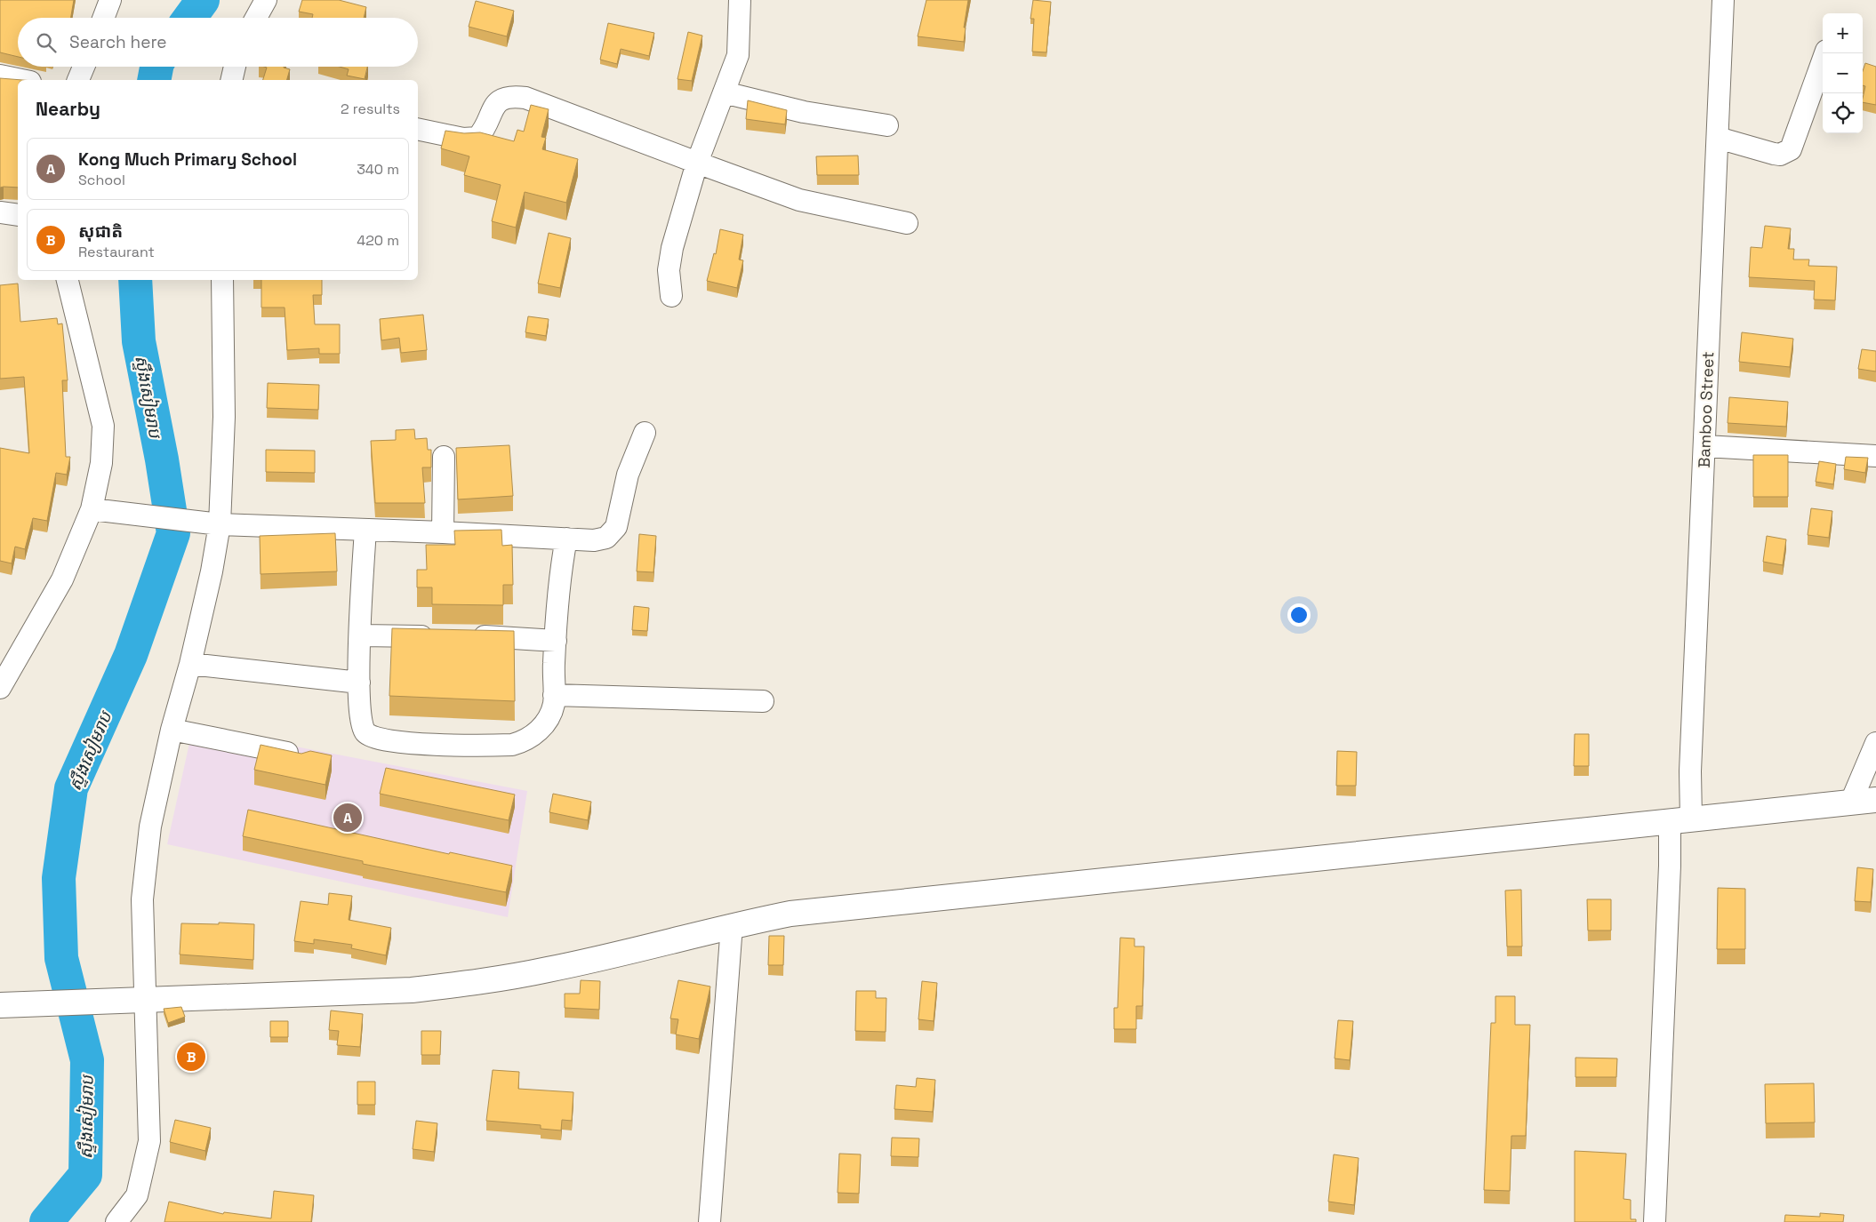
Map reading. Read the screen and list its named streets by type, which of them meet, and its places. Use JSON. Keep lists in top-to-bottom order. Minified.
{"streets":{"street":["Bamboo Street"]},"water":["ស្ទឹងសៀមរាប"],"page":{"map_buttons":["+","−"],"search":"Search here","heading":["Nearby","2 results"],"list":[{"mark":"A","name":"Kong Much Primary School","note":"School","value":"340 m"},{"mark":"B","name":"សុជាតិ","note":"Restaurant","value":"420 m"}],"pins":["A","B"]}}
